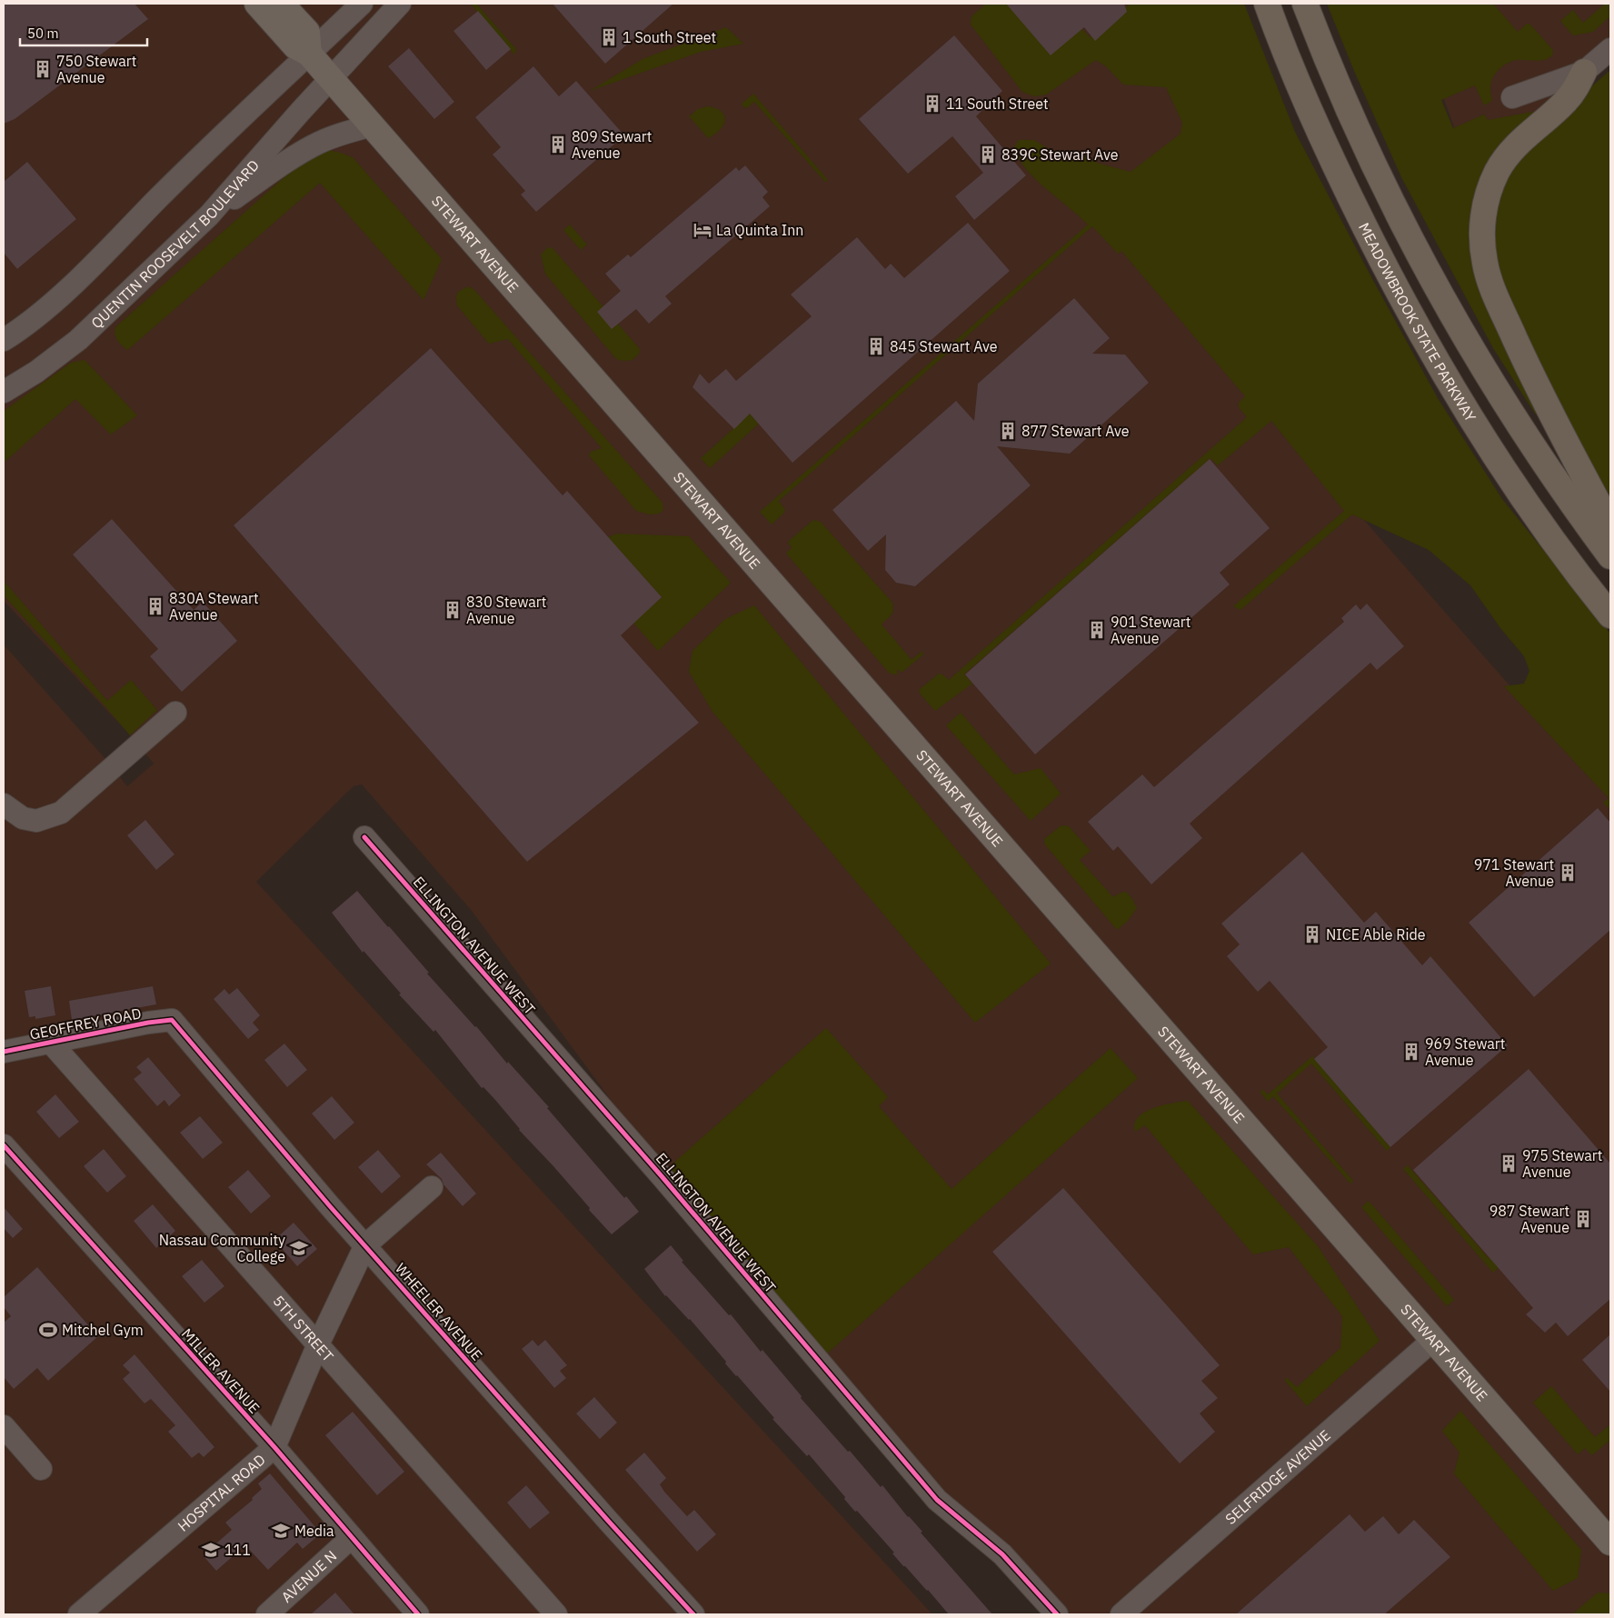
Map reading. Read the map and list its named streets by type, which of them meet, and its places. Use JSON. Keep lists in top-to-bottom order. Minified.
{"streets":{"highway":["MEADOWBROOK STATE PARKWAY"],"main road":["STEWART AVENUE"],"street":["QUENTIN ROOSEVELT BOULEVARD","ELLINGTON AVENUE WEST","GEOFFREY ROAD","WHEELER AVENUE","5TH STREET","MILLER AVENUE","SELFRIDGE AVENUE","HOSPITAL ROAD","AVENUE N"]},"crossings":[["QUENTIN ROOSEVELT BOULEVARD","STEWART AVENUE"],["STEWART AVENUE","SELFRIDGE AVENUE"],["GEOFFREY ROAD","WHEELER AVENUE"],["GEOFFREY ROAD","5TH STREET"],["WHEELER AVENUE","HOSPITAL ROAD"],["5TH STREET","HOSPITAL ROAD"],["MILLER AVENUE","HOSPITAL ROAD"],["MILLER AVENUE","AVENUE N"]],"places":{"building":["1 South Street","750 Stewart Avenue","11 South Street","809 Stewart Avenue","839C Stewart Ave","845 Stewart Ave","877 Stewart Ave","830A Stewart Avenue","830 Stewart Avenue","901 Stewart Avenue","971 Stewart Avenue","NICE Able Ride","969 Stewart Avenue","975 Stewart Avenue","987 Stewart Avenue"],"hotel":["La Quinta Inn"],"school or university":["Nassau Community College","Media","111"],"sports":["Mitchel Gym"]},"scale_bar":"50 m"}
